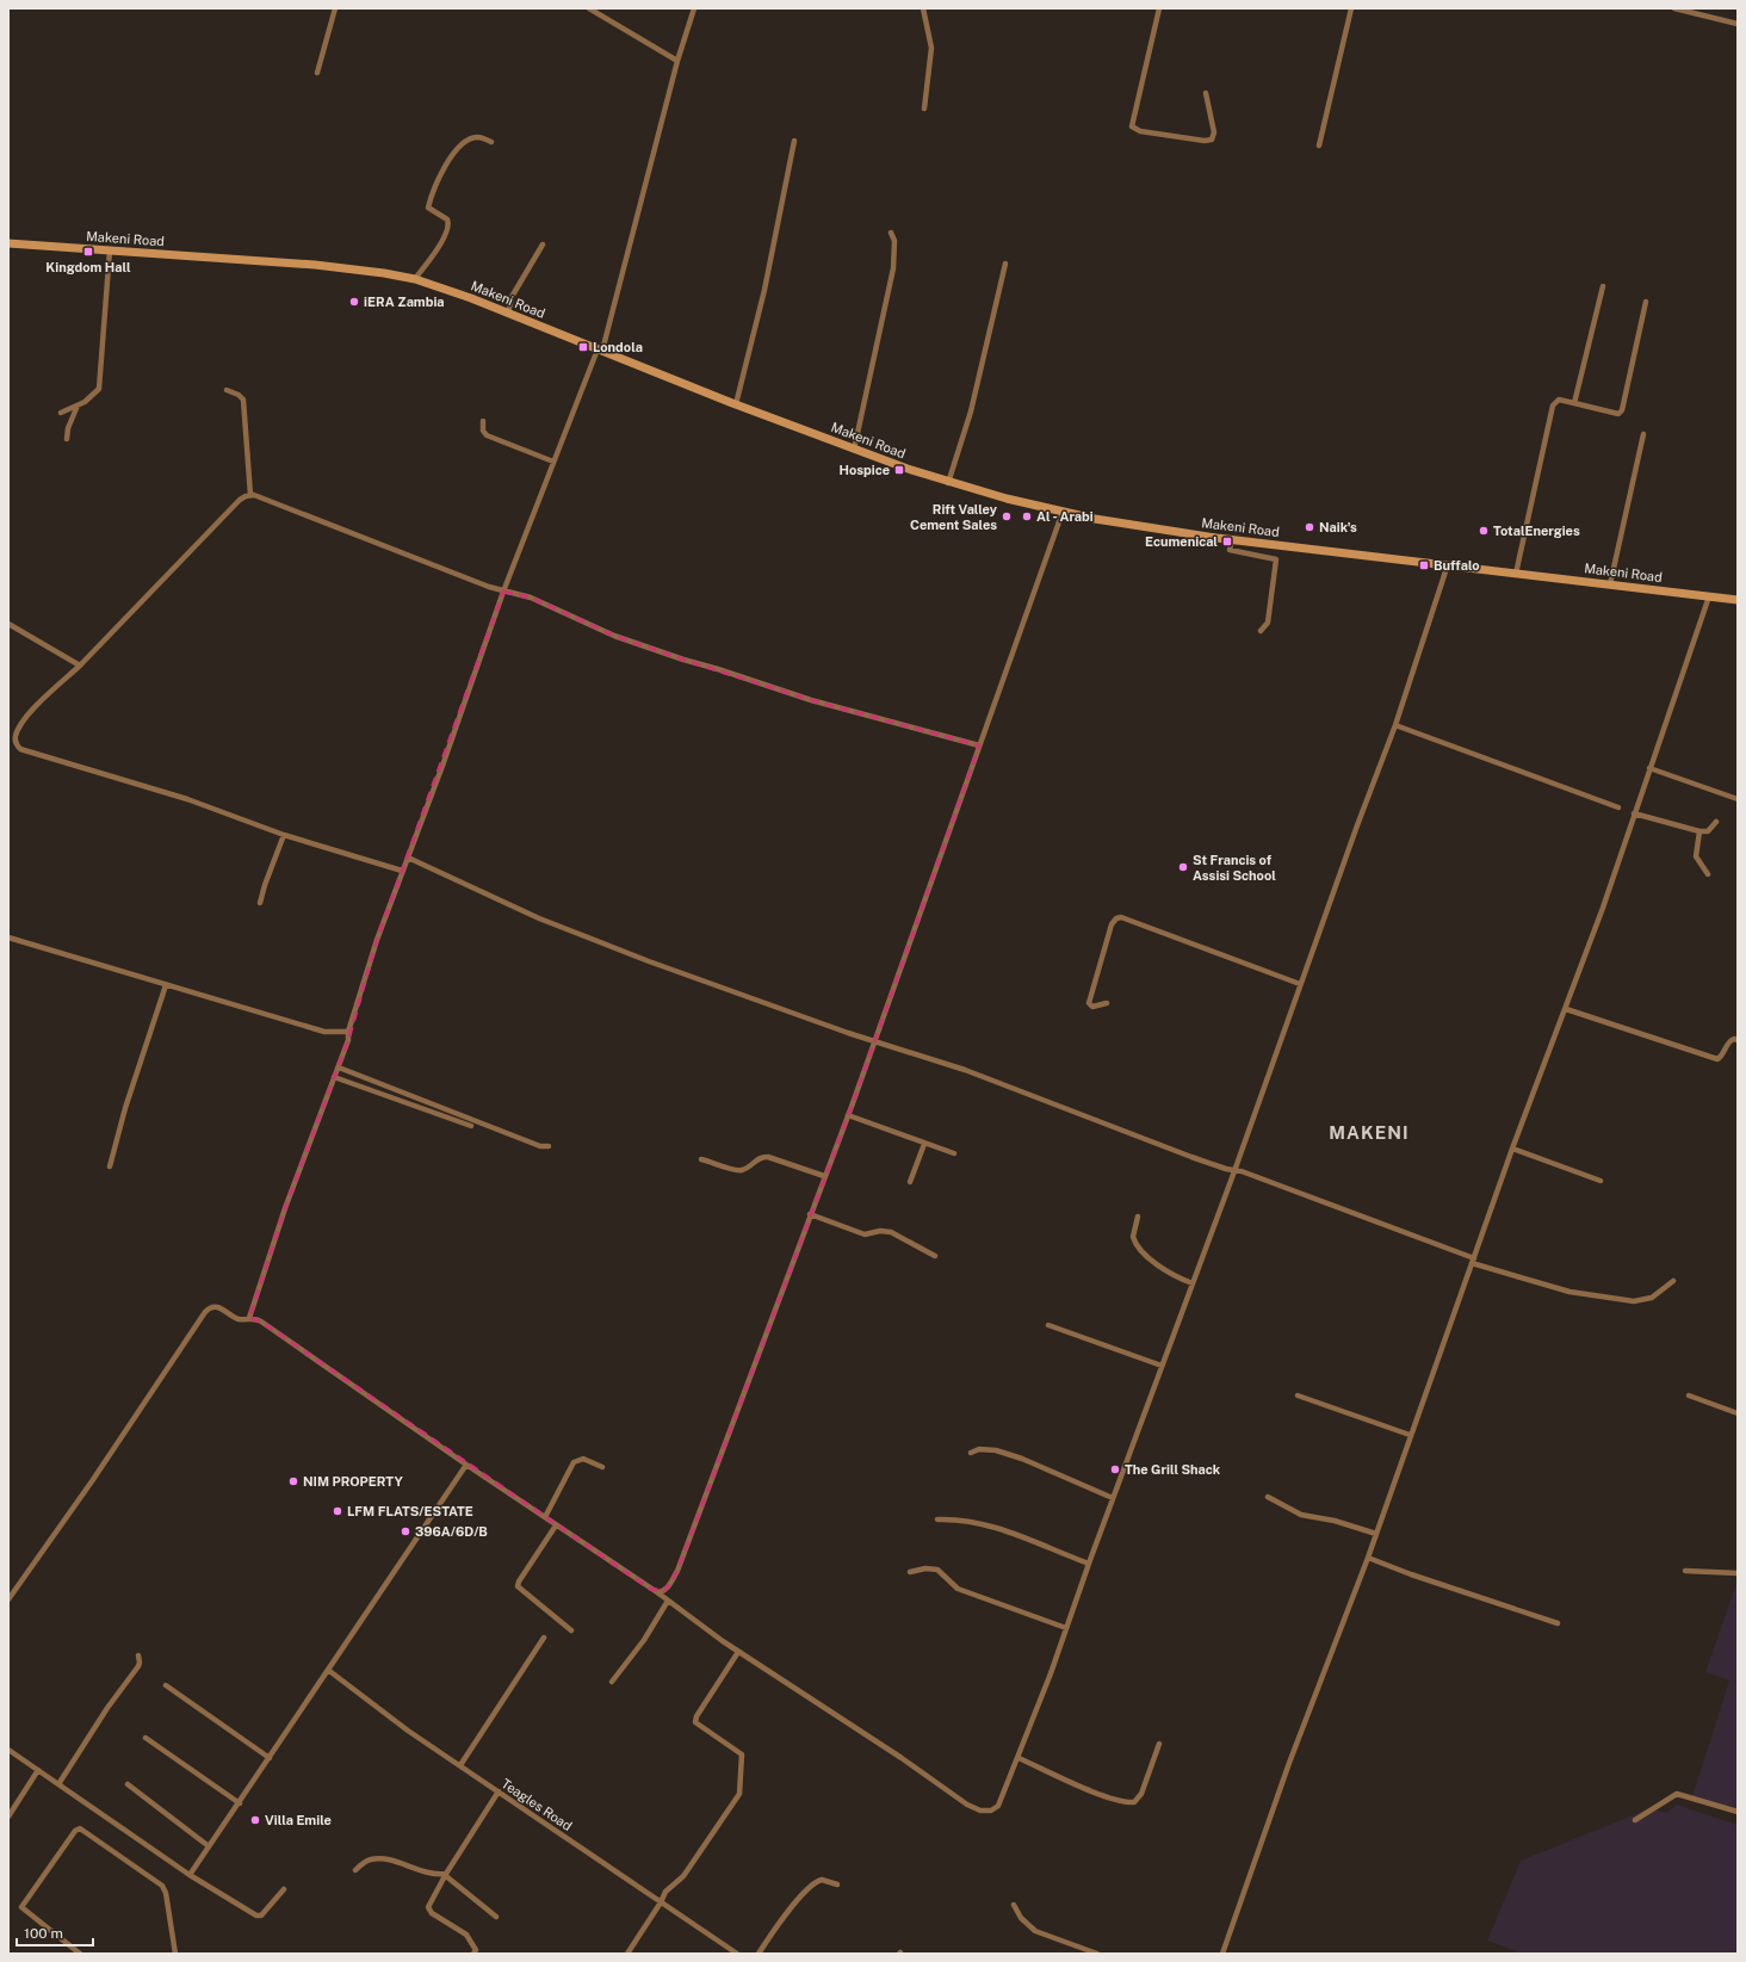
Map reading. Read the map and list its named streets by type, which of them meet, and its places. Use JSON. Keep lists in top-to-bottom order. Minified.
{"streets":{"main road":["Makeni Road"],"street":["Teagles Road"]},"districts":["MAKENI"],"places":{"transit":["Kingdom Hall","Londola","Hospice","Ecumenical","Buffalo"],"other":["iERA Zambia","Rift Valley Cement Sales","Al - Arabi","Naik's","TotalEnergies","St Francis of Assisi School","The Grill Shack","NIM PROPERTY","LFM FLATS/ESTATE","396A/6D/B","Villa Emile"]},"scale_bar":"100 m"}
